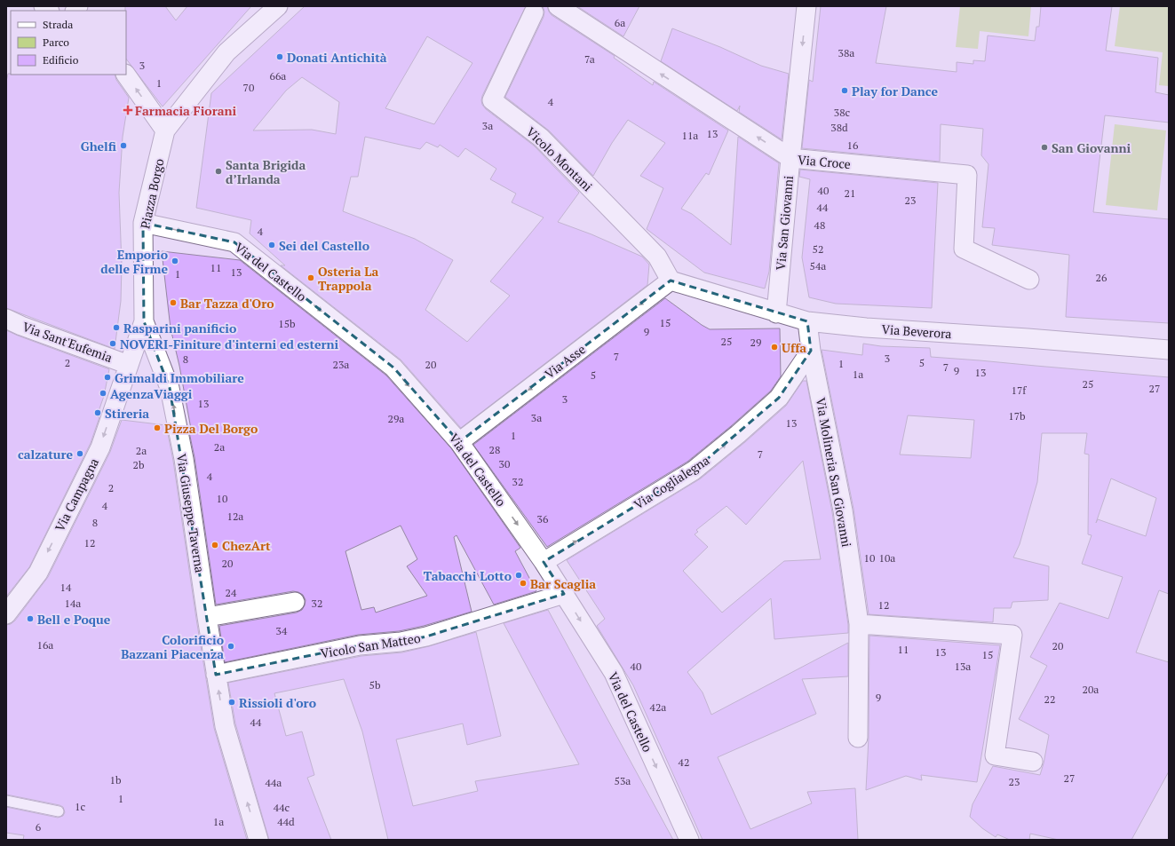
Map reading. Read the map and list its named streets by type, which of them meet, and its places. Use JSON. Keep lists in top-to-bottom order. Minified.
{"streets":{"street":["Vicolo Montani","Via Croce","Piazza Borgo","Via San Giovanni","Via del Castello","Via Beverora","Via Sant'Eufemia","Via Asse","Via Molineria San Giovanni","Via Coglialegna","Via Campagna","Via Giuseppe Taverna","Vicolo San Matteo"]},"crossings":[["Vicolo Montani","Via Beverora"],["Vicolo Montani","Via Asse"],["Via Croce","Via San Giovanni"],["Piazza Borgo","Via del Castello"],["Piazza Borgo","Via Sant'Eufemia"],["Piazza Borgo","Via Campagna"],["Piazza Borgo","Via Giuseppe Taverna"],["Via San Giovanni","Via Beverora"],["Via del Castello","Via Asse"],["Via del Castello","Via Coglialegna"],["Via del Castello","Vicolo San Matteo"],["Via Beverora","Via Asse"],["Via Beverora","Via Molineria San Giovanni"],["Via Sant'Eufemia","Via Campagna"],["Via Molineria San Giovanni","Via Coglialegna"],["Via Giuseppe Taverna","Vicolo San Matteo"]],"one_way":["Via Croce","Via San Giovanni","Via del Castello","Via Asse","Via Coglialegna","Via Campagna","Via Giuseppe Taverna"],"places":{"other":["Donati Antichità","Play for Dance","Ghelfi","San Giovanni","Santa Brigida d’Irlanda","Sei del Castello","Emporio delle Firme","Osteria La Trappola","Bar Tazza d'Oro","Rasparini panificio","NOVERI-Finiture d'interni ed esterni","Uffa","Grimaldi Immobiliare","AgenzaViaggi","Stireria","Pizza Del Borgo","calzature","ChezArt","Tabacchi Lotto","Bar Scaglia","Bell e Poque","Colorificio Bazzani Piacenza","Rissioli d'oro"],"health":["Farmacia Fiorani"]},"house_numbers":["6a","38a","7a","3","66a","1","70","4","38c","3a","38d","13","11a","16","40","21","23","44","48","4","52","54a","11","13","1","26","15","15b","9","25","29","7","3","8","2","5","1","23a","20","7","9","13","1a","5","25","27","17f","3","13","17b","3a","29a","13","1","2a","28","2a","7","30","2b","4","32","2","10","4","12a","36","8","12","10","10a","20","14","24","14a","32","12","34","16a","20","11","13","15","40","13a","5b","20a","9","22","42a","44","42","27","1b","53a","23","44a","1","1c","44c","1a","44d","6"],"legend":["Strada","Parco","Edificio"]}
